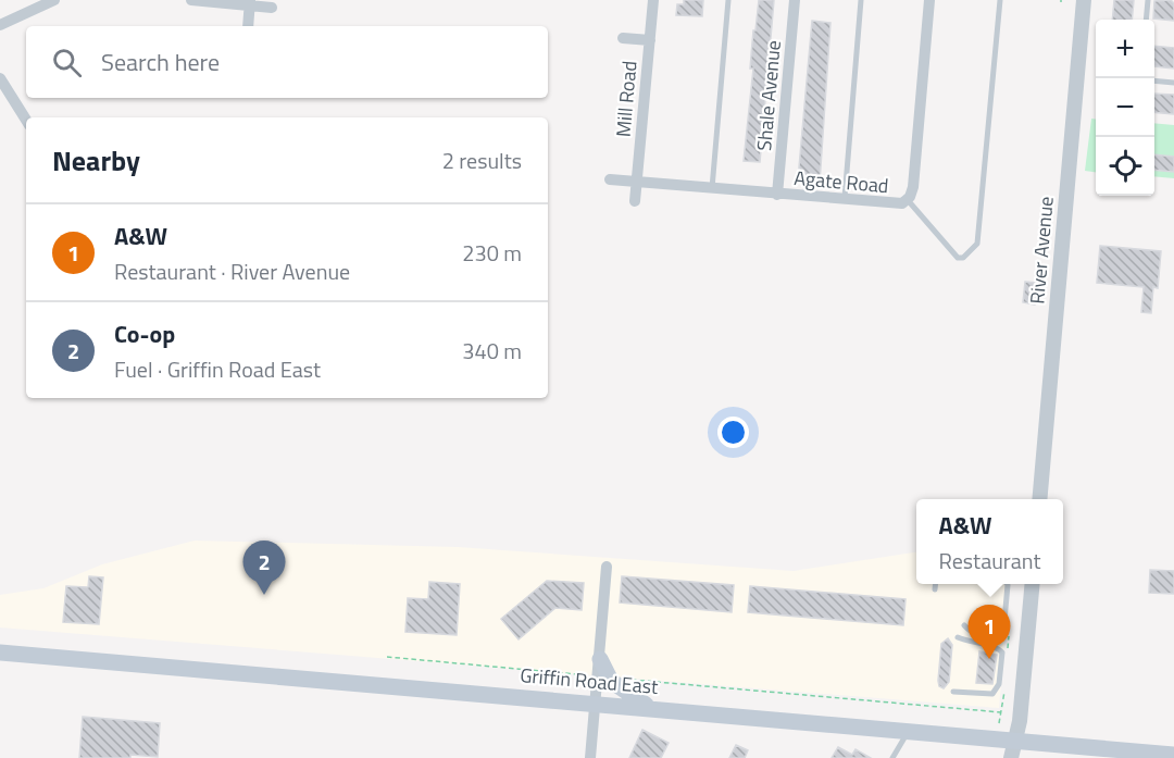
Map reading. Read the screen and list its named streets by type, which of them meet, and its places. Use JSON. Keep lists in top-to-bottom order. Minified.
{"streets":{"main road":["Griffin Road East"],"street":["Shale Avenue","Mill Road","Agate Road","River Avenue"]},"crossings":[["Shale Avenue","Agate Road"],["Mill Road","Agate Road"]],"page":{"map_buttons":["+","−"],"search":"Search here","heading":["Nearby","2 results"],"list":[{"mark":"1","name":"A&W","note":"Restaurant · River Avenue","value":"230 m"},{"mark":"2","name":"Co-op","note":"Fuel · Griffin Road East","value":"340 m"}],"popup":["A&W","Restaurant"],"pins":["2","1"]}}
